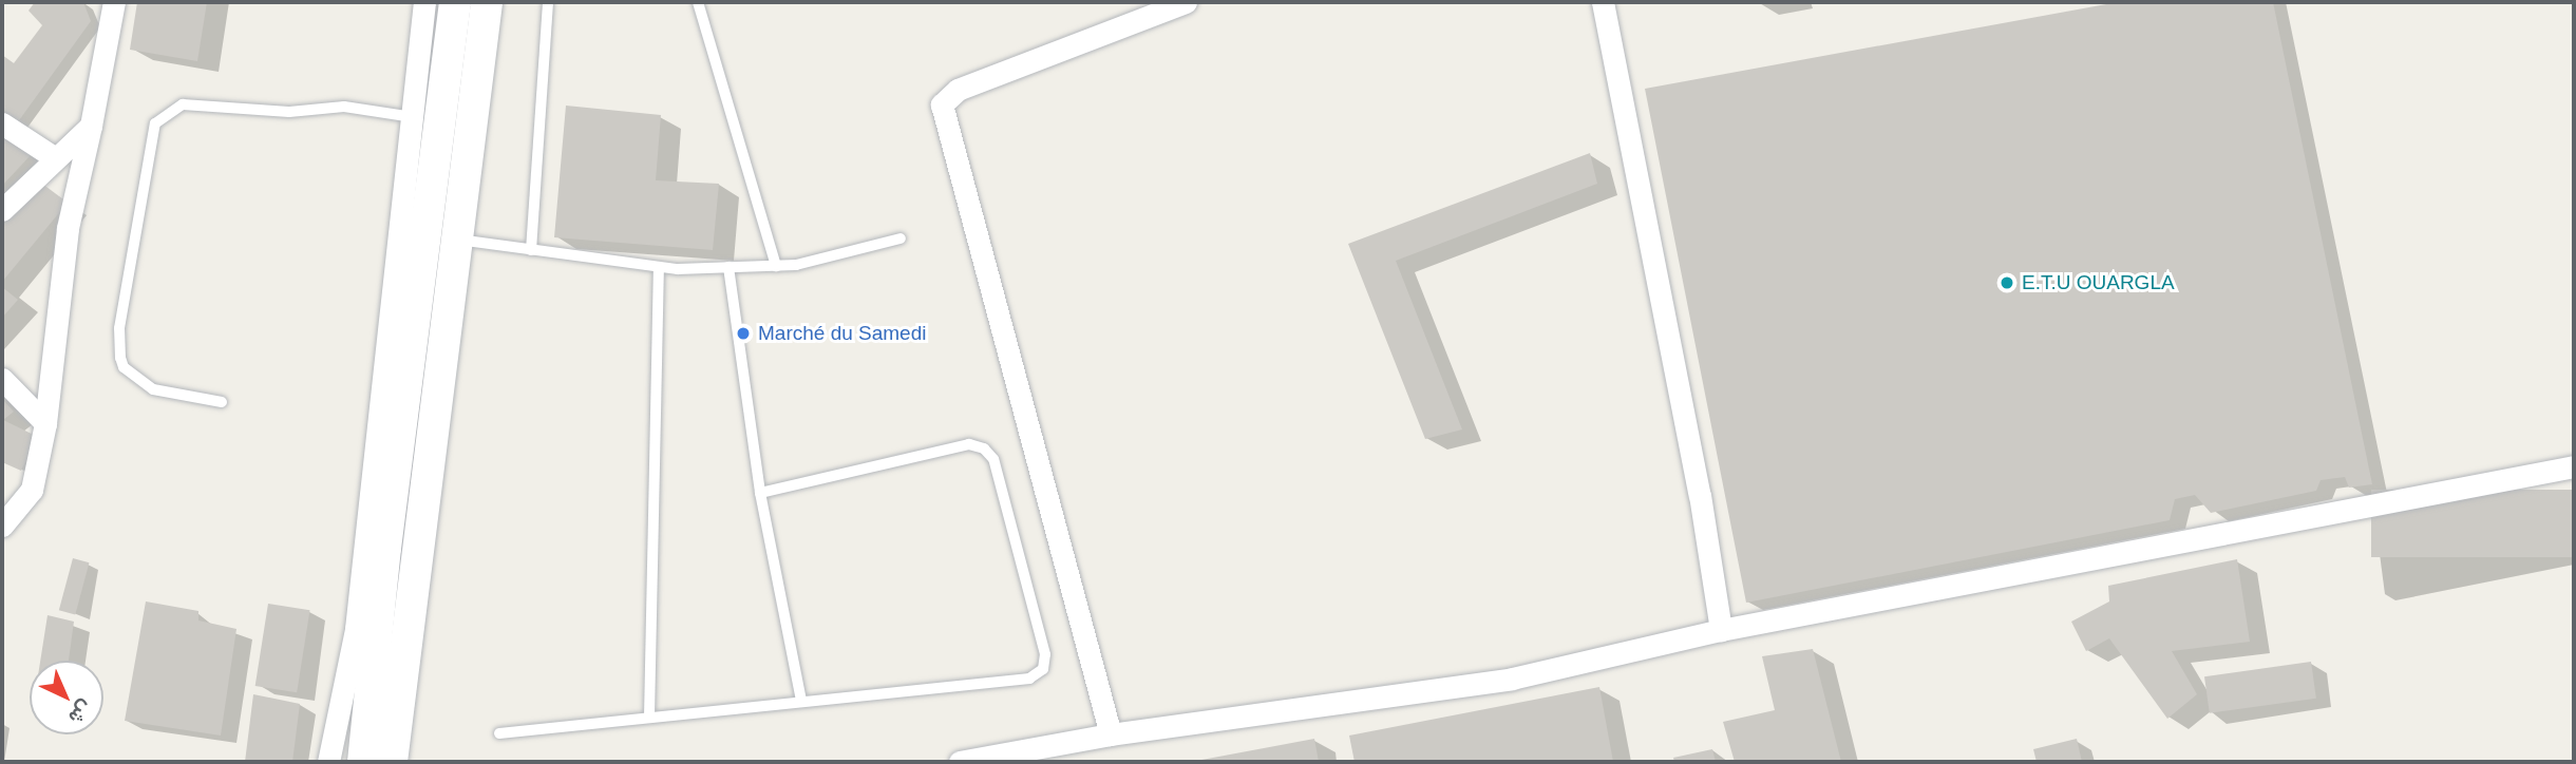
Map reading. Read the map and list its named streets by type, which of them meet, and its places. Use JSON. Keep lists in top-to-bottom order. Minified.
{"places":["E.T.U OUARGLA","Marché du Samedi"],"north":"bottom right"}
